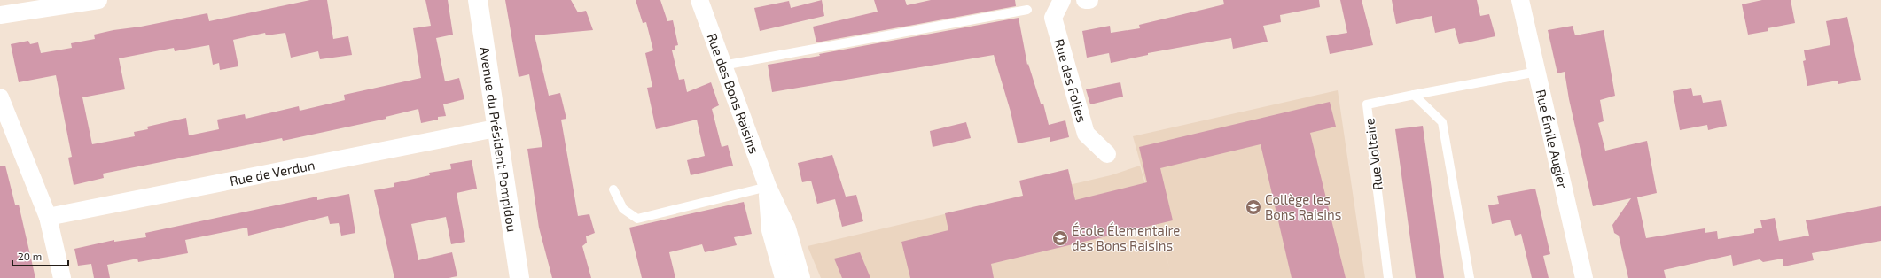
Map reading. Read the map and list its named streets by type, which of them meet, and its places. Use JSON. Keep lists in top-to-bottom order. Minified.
{"streets":{"street":["Rue des Folies","Rue des Bons Raisins","Avenue du Président Pompidou","Rue Émile Augier","Rue de Verdun"],"lane":["Rue Voltaire"]},"crossings":[["Avenue du Président Pompidou","Rue de Verdun"]],"places":{"school or university":["Collège les Bons Raisins","École Élementaire des Bons Raisins"]},"scale_bar":"20 m"}
